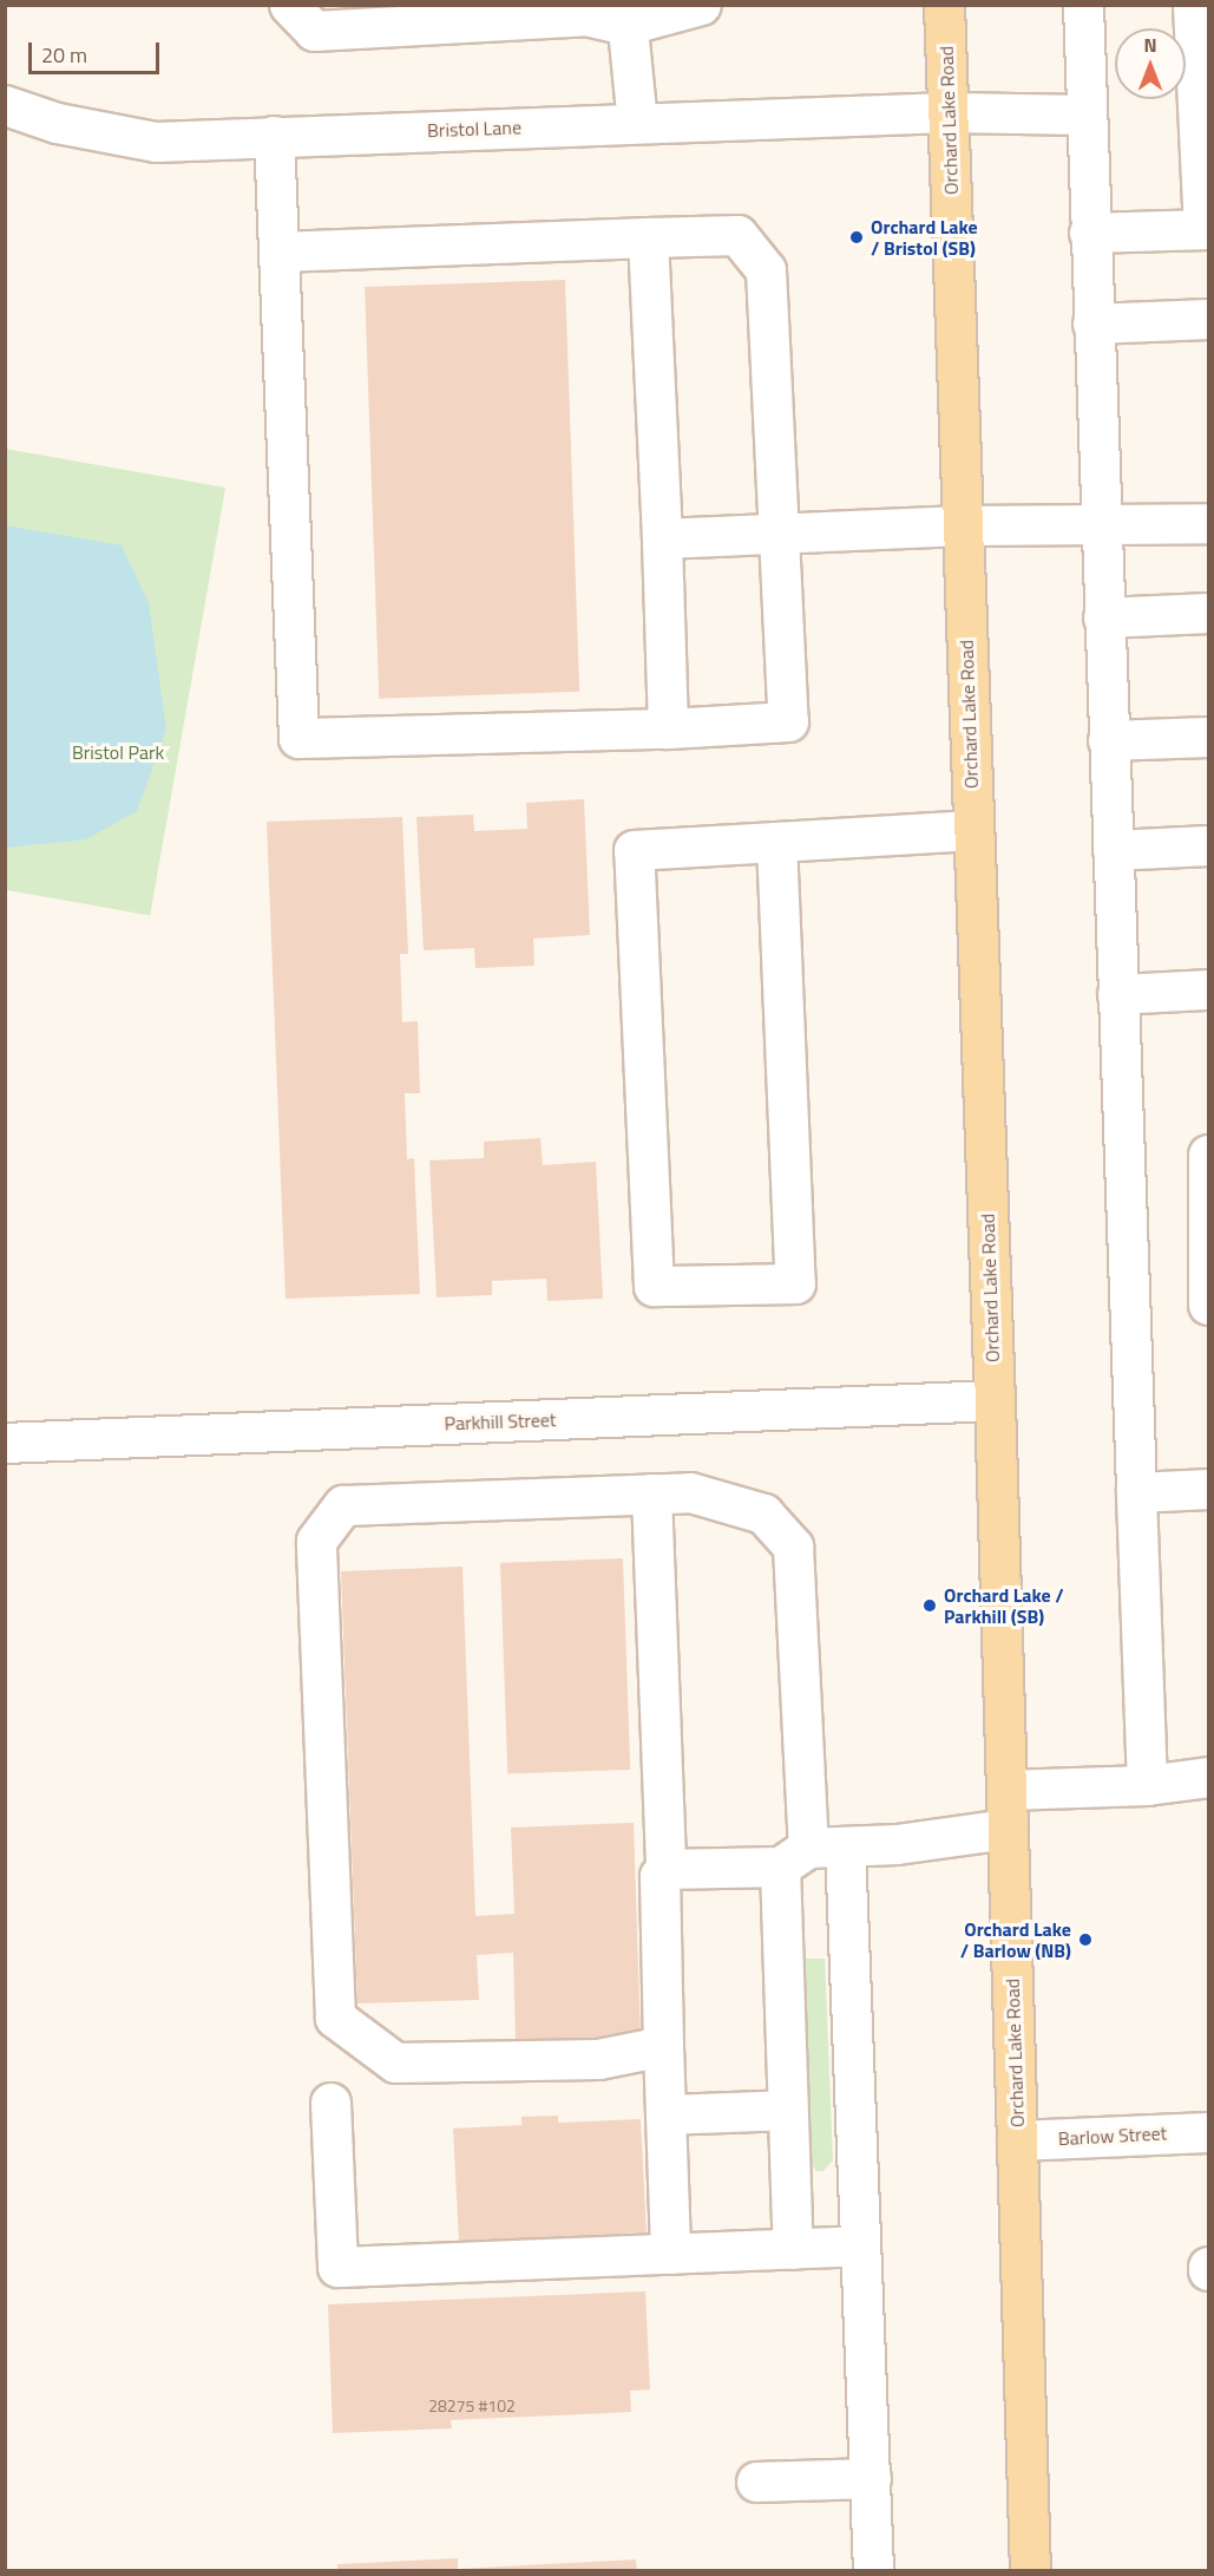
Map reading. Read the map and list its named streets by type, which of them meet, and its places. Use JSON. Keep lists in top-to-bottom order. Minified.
{"streets":{"main road":["Orchard Lake Road"],"street":["Bristol Lane","Parkhill Street","Barlow Street"]},"crossings":[["Orchard Lake Road","Bristol Lane"],["Orchard Lake Road","Parkhill Street"],["Orchard Lake Road","Barlow Street"]],"parks":["Bristol Park"],"places":["Orchard Lake / Bristol (SB)","Orchard Lake / Parkhill (SB)","Orchard Lake / Barlow (NB)"],"house_numbers":["28275 #102"],"scale_bar":"20 m","north":"top"}
